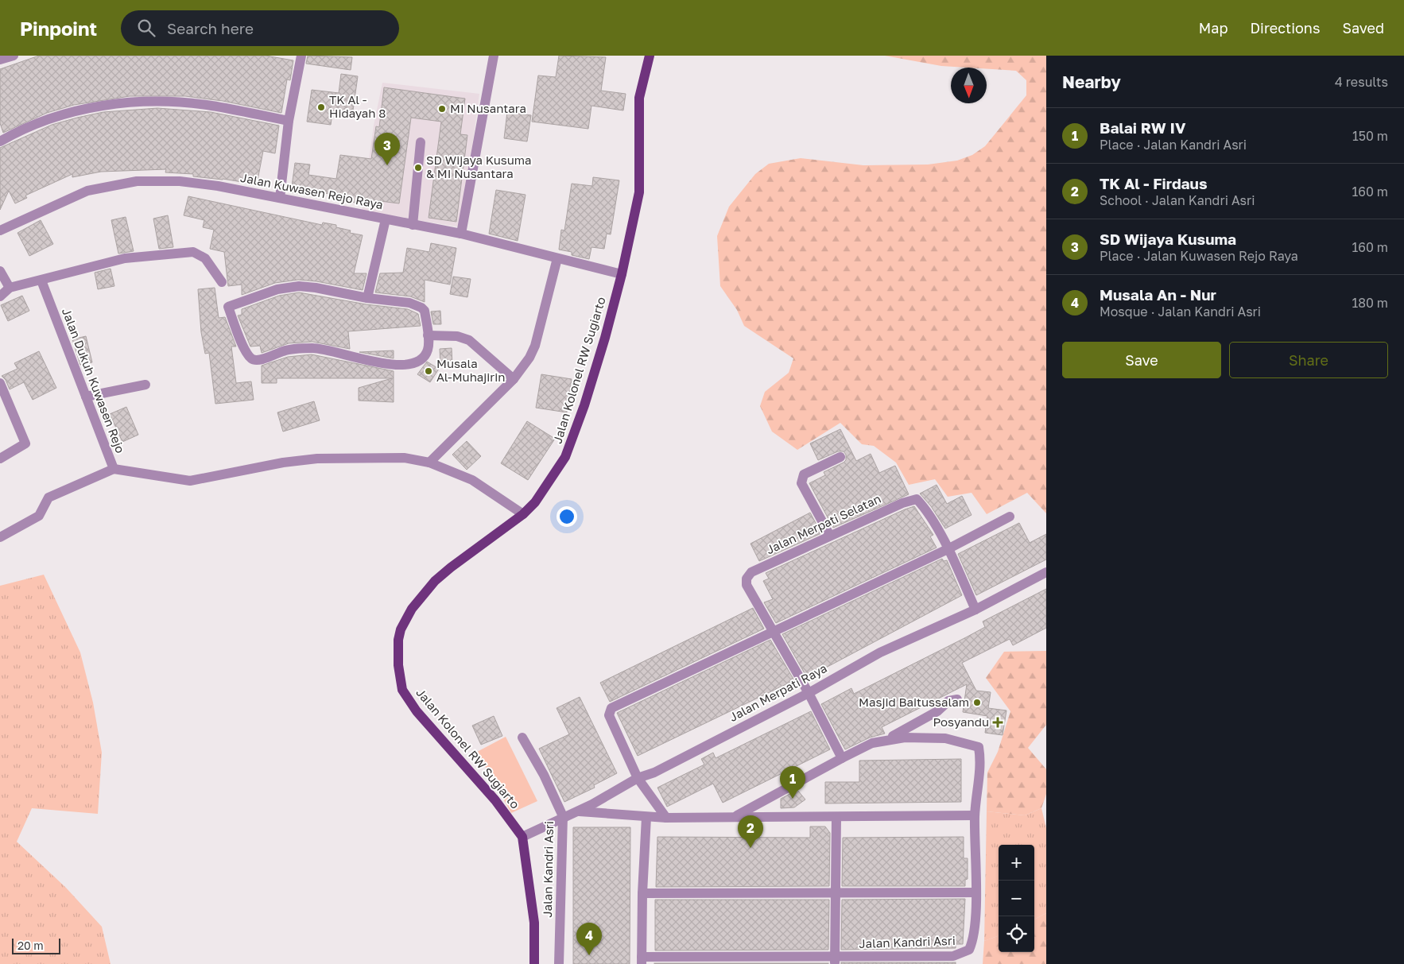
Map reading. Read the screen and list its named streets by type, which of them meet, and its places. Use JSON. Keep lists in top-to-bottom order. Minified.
{"streets":{"main road":["Jalan Kolonel RW Sugiarto"],"street":["Jalan Kuwasen Rejo Raya","Jalan Dukuh Kuwasen Rejo","Jalan Merpati Selatan","Jalan Merpati Raya","Jalan Kandri Asri"]},"crossings":[["Jalan Kuwasen Rejo Raya","Jalan Kolonel RW Sugiarto"],["Jalan Kolonel RW Sugiarto","Jalan Merpati Raya"],["Jalan Merpati Selatan","Jalan Merpati Raya"],["Jalan Merpati Selatan","Jalan Kandri Asri"],["Jalan Merpati Raya","Jalan Kandri Asri"]],"places":{"other":["TK Al - Hidayah 8","MI Nusantara","SD Wijaya Kusuma & MI Nusantara","Musala Al-Muhajirin","Masjid Baitussalam"],"health":["Posyandu"]},"scale_bar":"20 m","north":"bottom","page":{"header":"Pinpoint","search":"Search here","nav":["Map","Directions","Saved"],"heading":["Nearby","4 results"],"list":[{"mark":"1","name":"Balai RW IV","note":"Place · Jalan Kandri Asri","value":"150 m"},{"mark":"2","name":"TK Al - Firdaus","note":"School · Jalan Kandri Asri","value":"160 m"},{"mark":"3","name":"SD Wijaya Kusuma","note":"Place · Jalan Kuwasen Rejo Raya","value":"160 m"},{"mark":"4","name":"Musala An - Nur","note":"Mosque · Jalan Kandri Asri","value":"180 m"}],"pins":["3","1","2","4"],"buttons":["Save","Share"],"map_buttons":["+","−"],"scale":"20 m"}}
